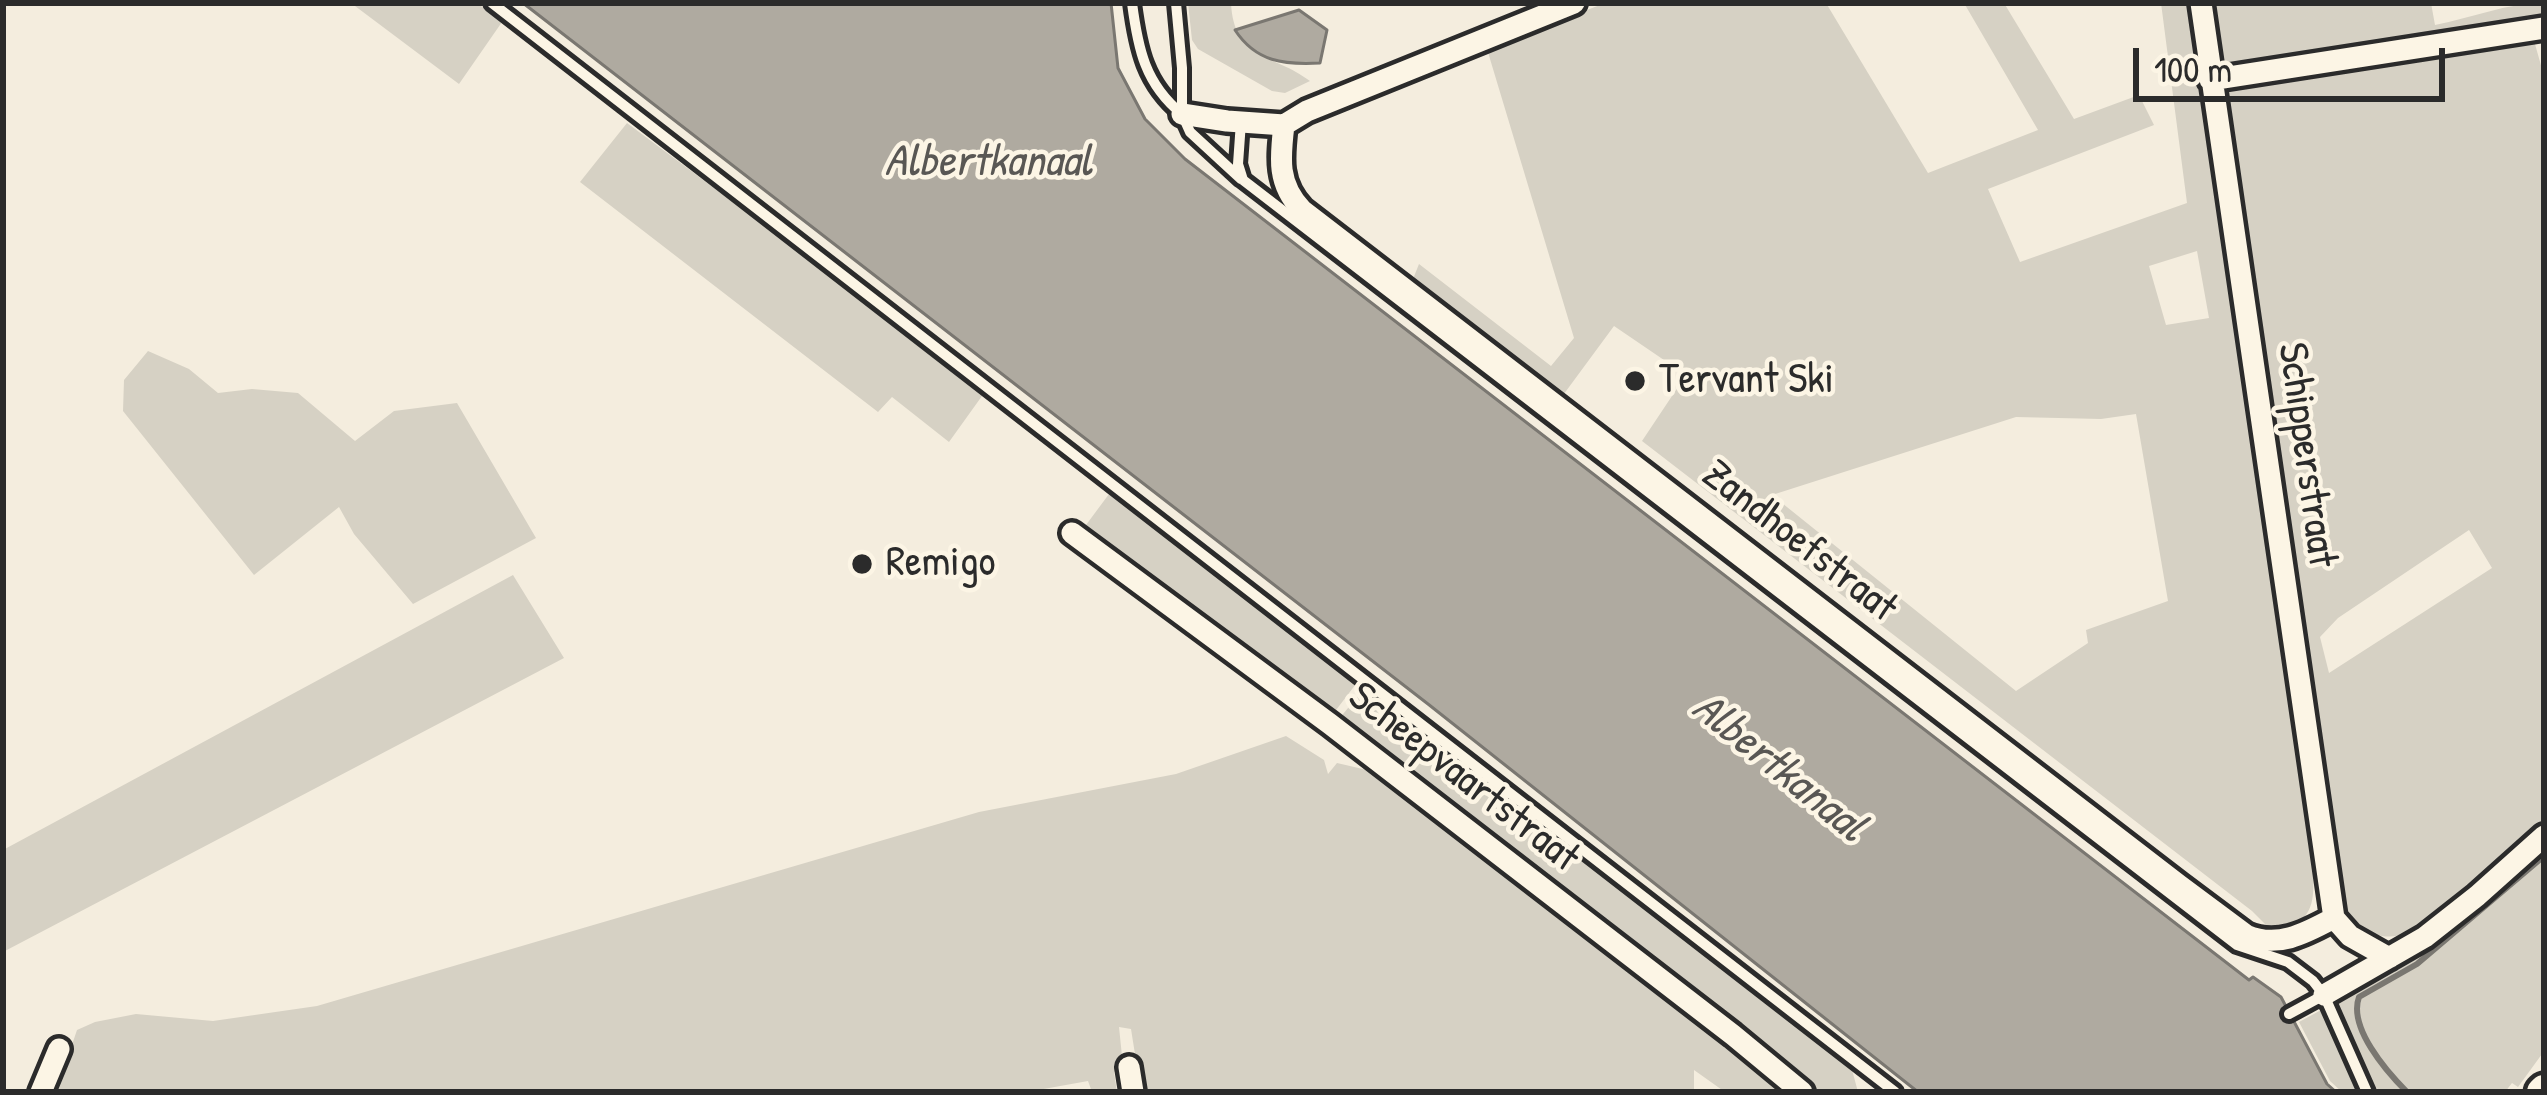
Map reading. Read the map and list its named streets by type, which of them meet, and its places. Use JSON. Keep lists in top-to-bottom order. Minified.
{"streets":{"street":["Schipperstraat","Zandhoefstraat","Scheepvaartstraat"]},"crossings":[["Schipperstraat","Zandhoefstraat"]],"water":["Albertkanaal"],"places":["Tervant Ski","Remigo"],"scale_bar":"100 m"}
